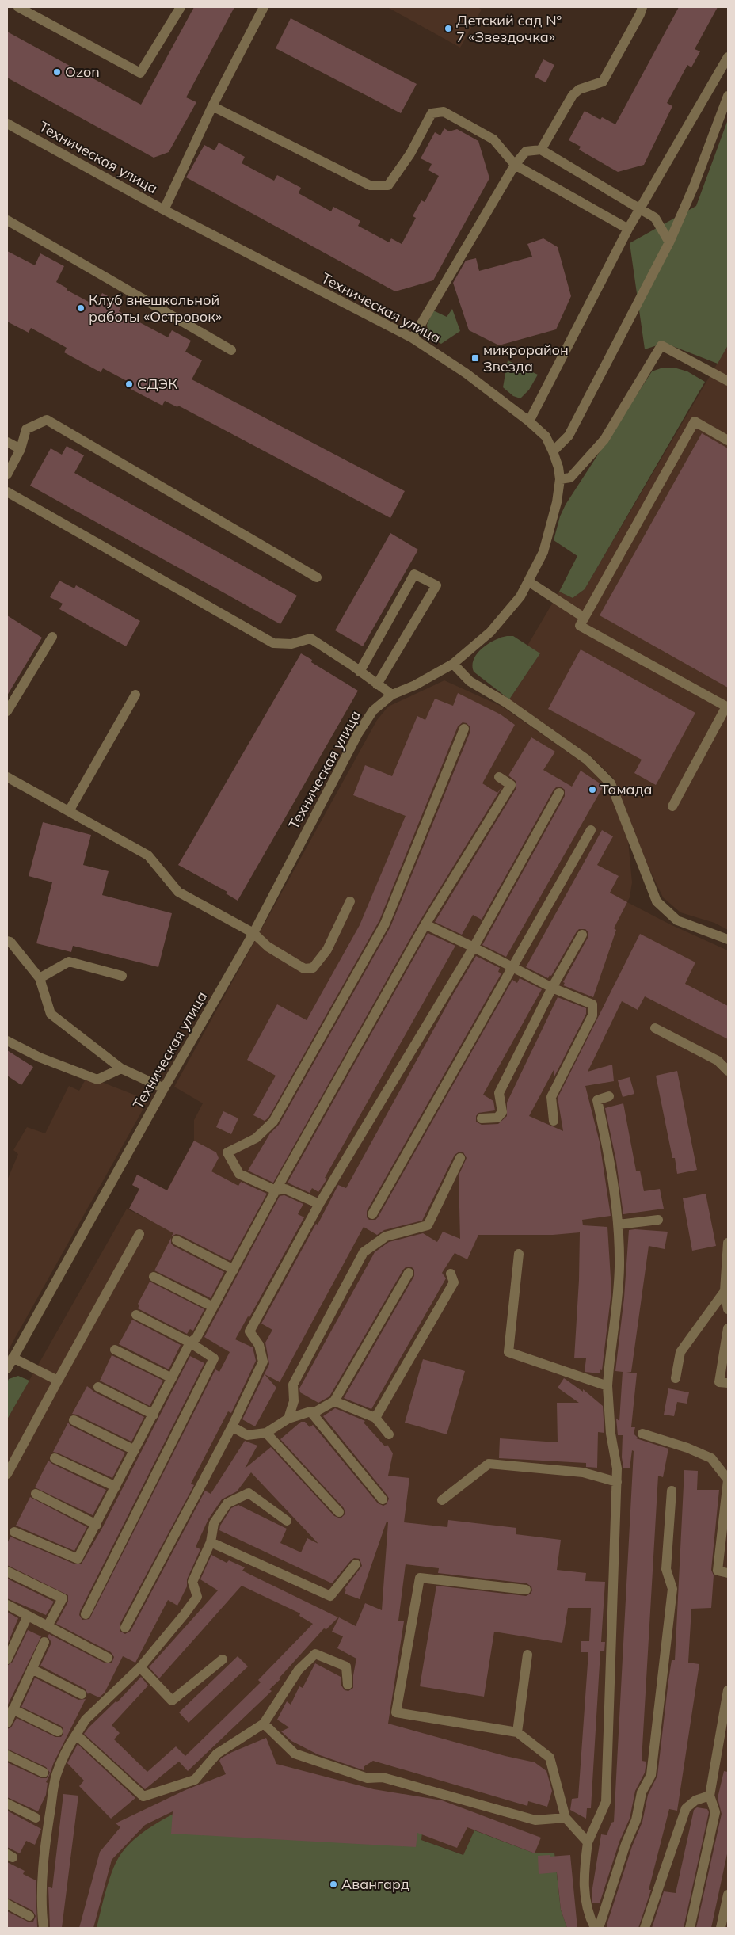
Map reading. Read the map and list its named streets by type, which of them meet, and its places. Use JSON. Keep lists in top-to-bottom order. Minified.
{"streets":{"street":["Техническая улица"]},"places":{"other":["Детский сад № 7 «Звездочка»","Ozon","Клуб внешкольной работы «Островок»","СДЭК","Тамада","Авангард"],"transit":["микрорайон Звезда"]}}
